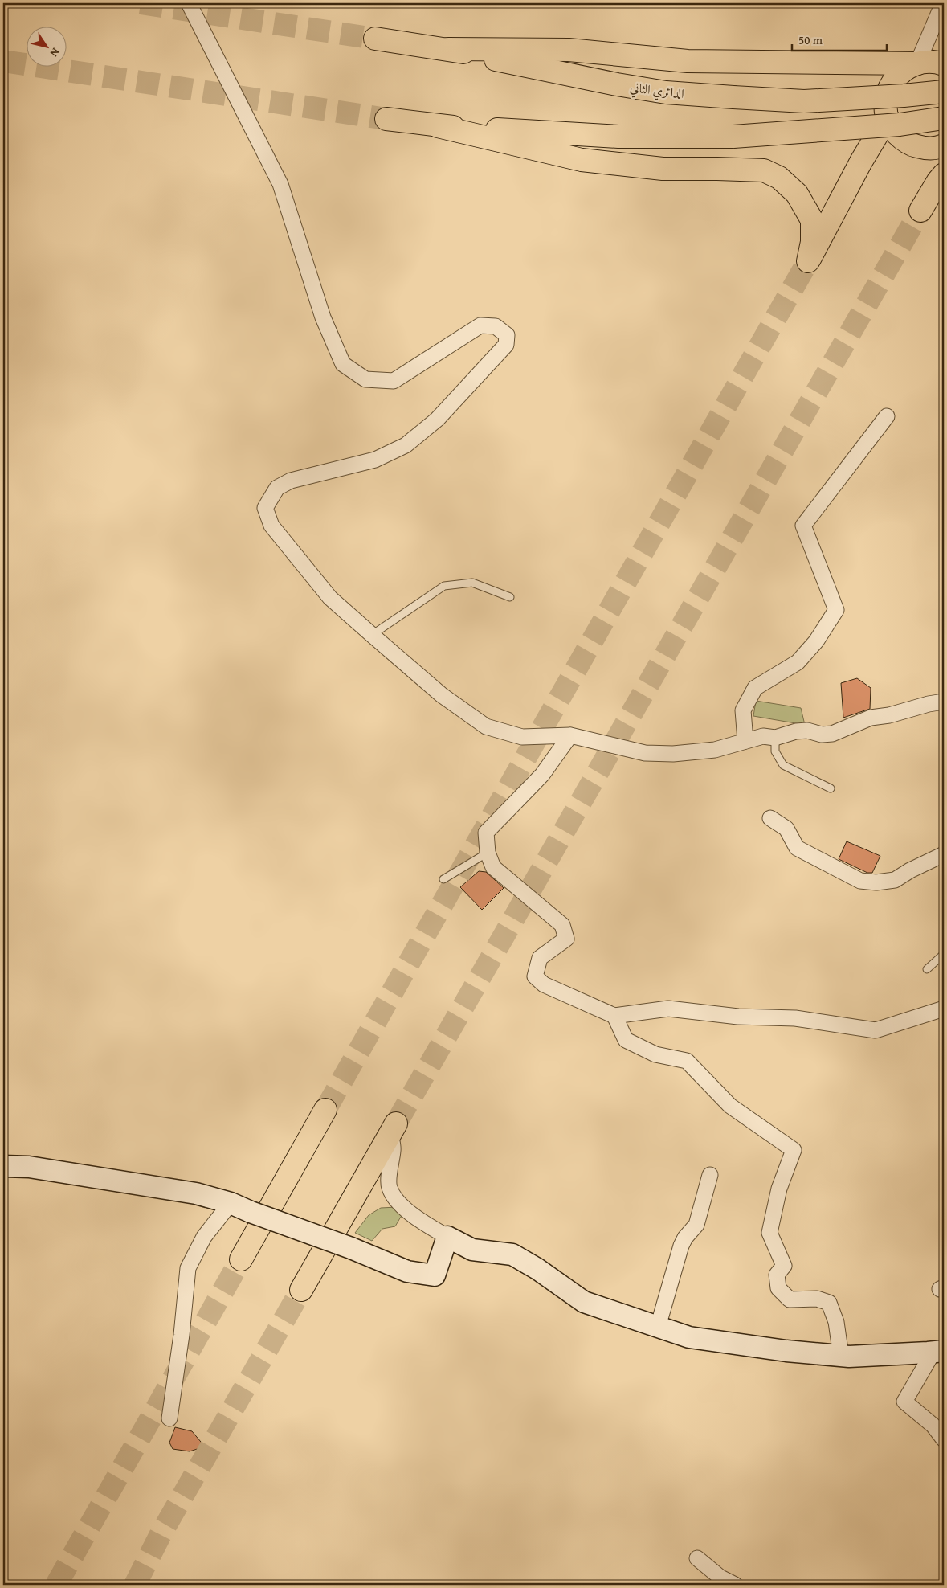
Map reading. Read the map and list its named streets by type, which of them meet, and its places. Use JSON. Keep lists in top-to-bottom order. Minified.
{"streets":{"main road":["الدائري الثاني"]},"scale_bar":"50 m","north":"bottom right"}
